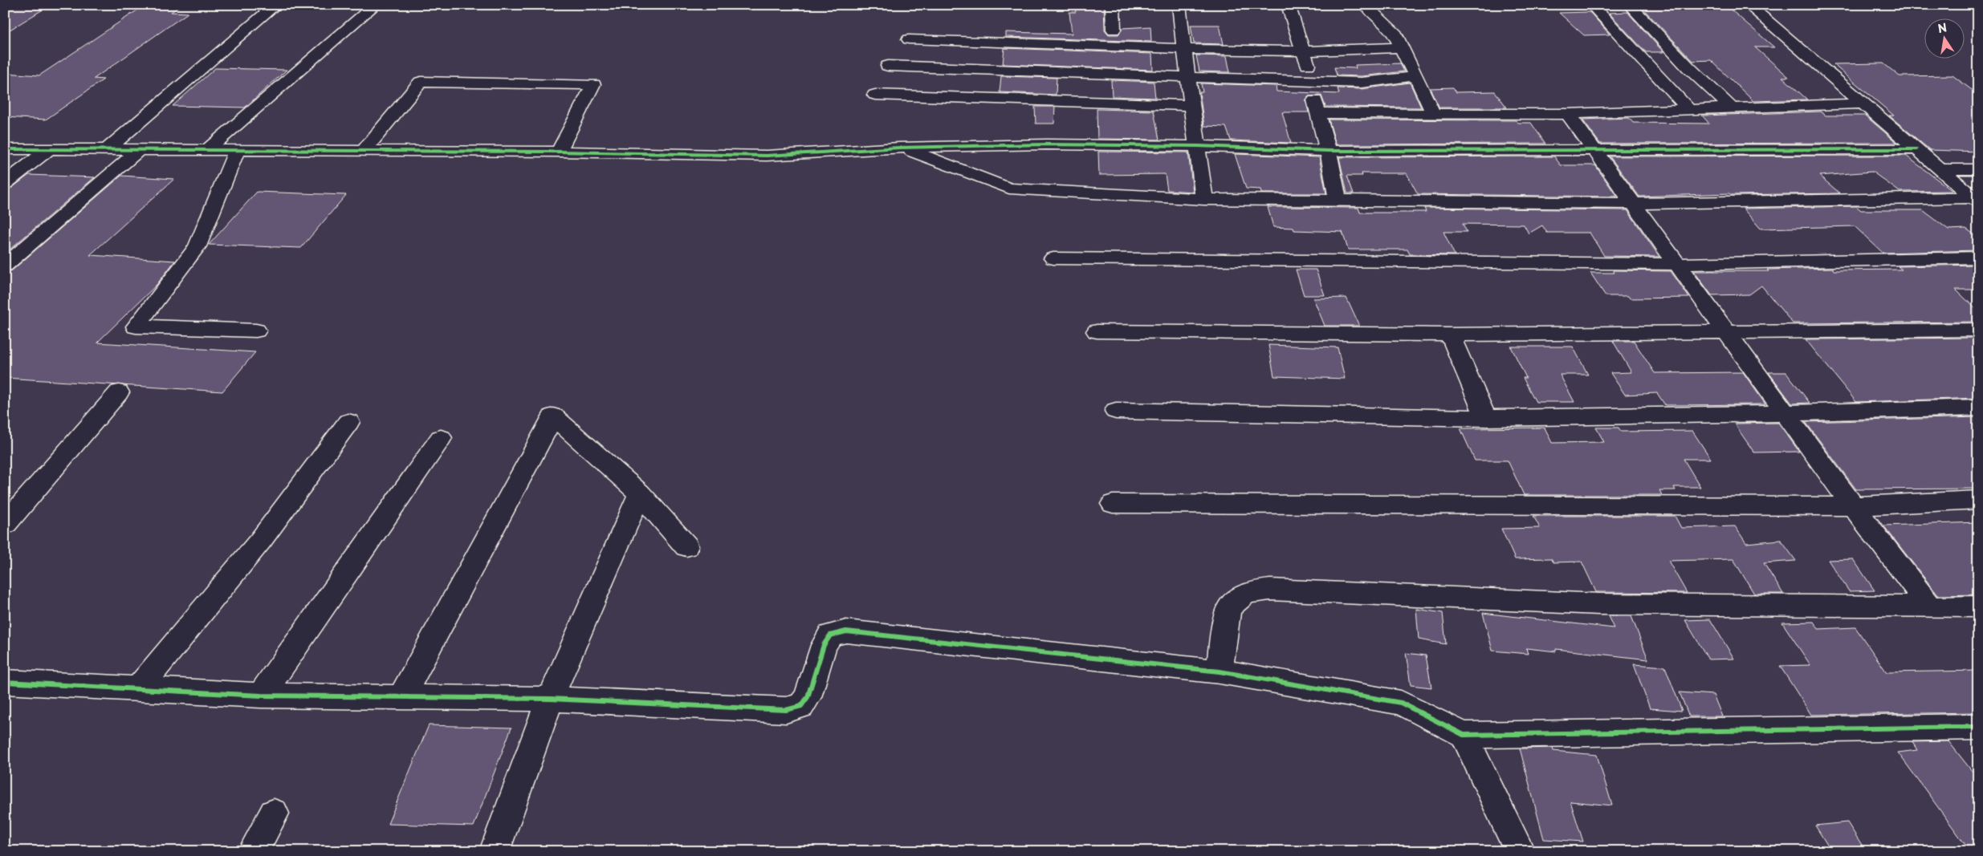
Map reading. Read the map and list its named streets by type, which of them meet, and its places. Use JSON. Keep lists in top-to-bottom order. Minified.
{"north":"top"}
